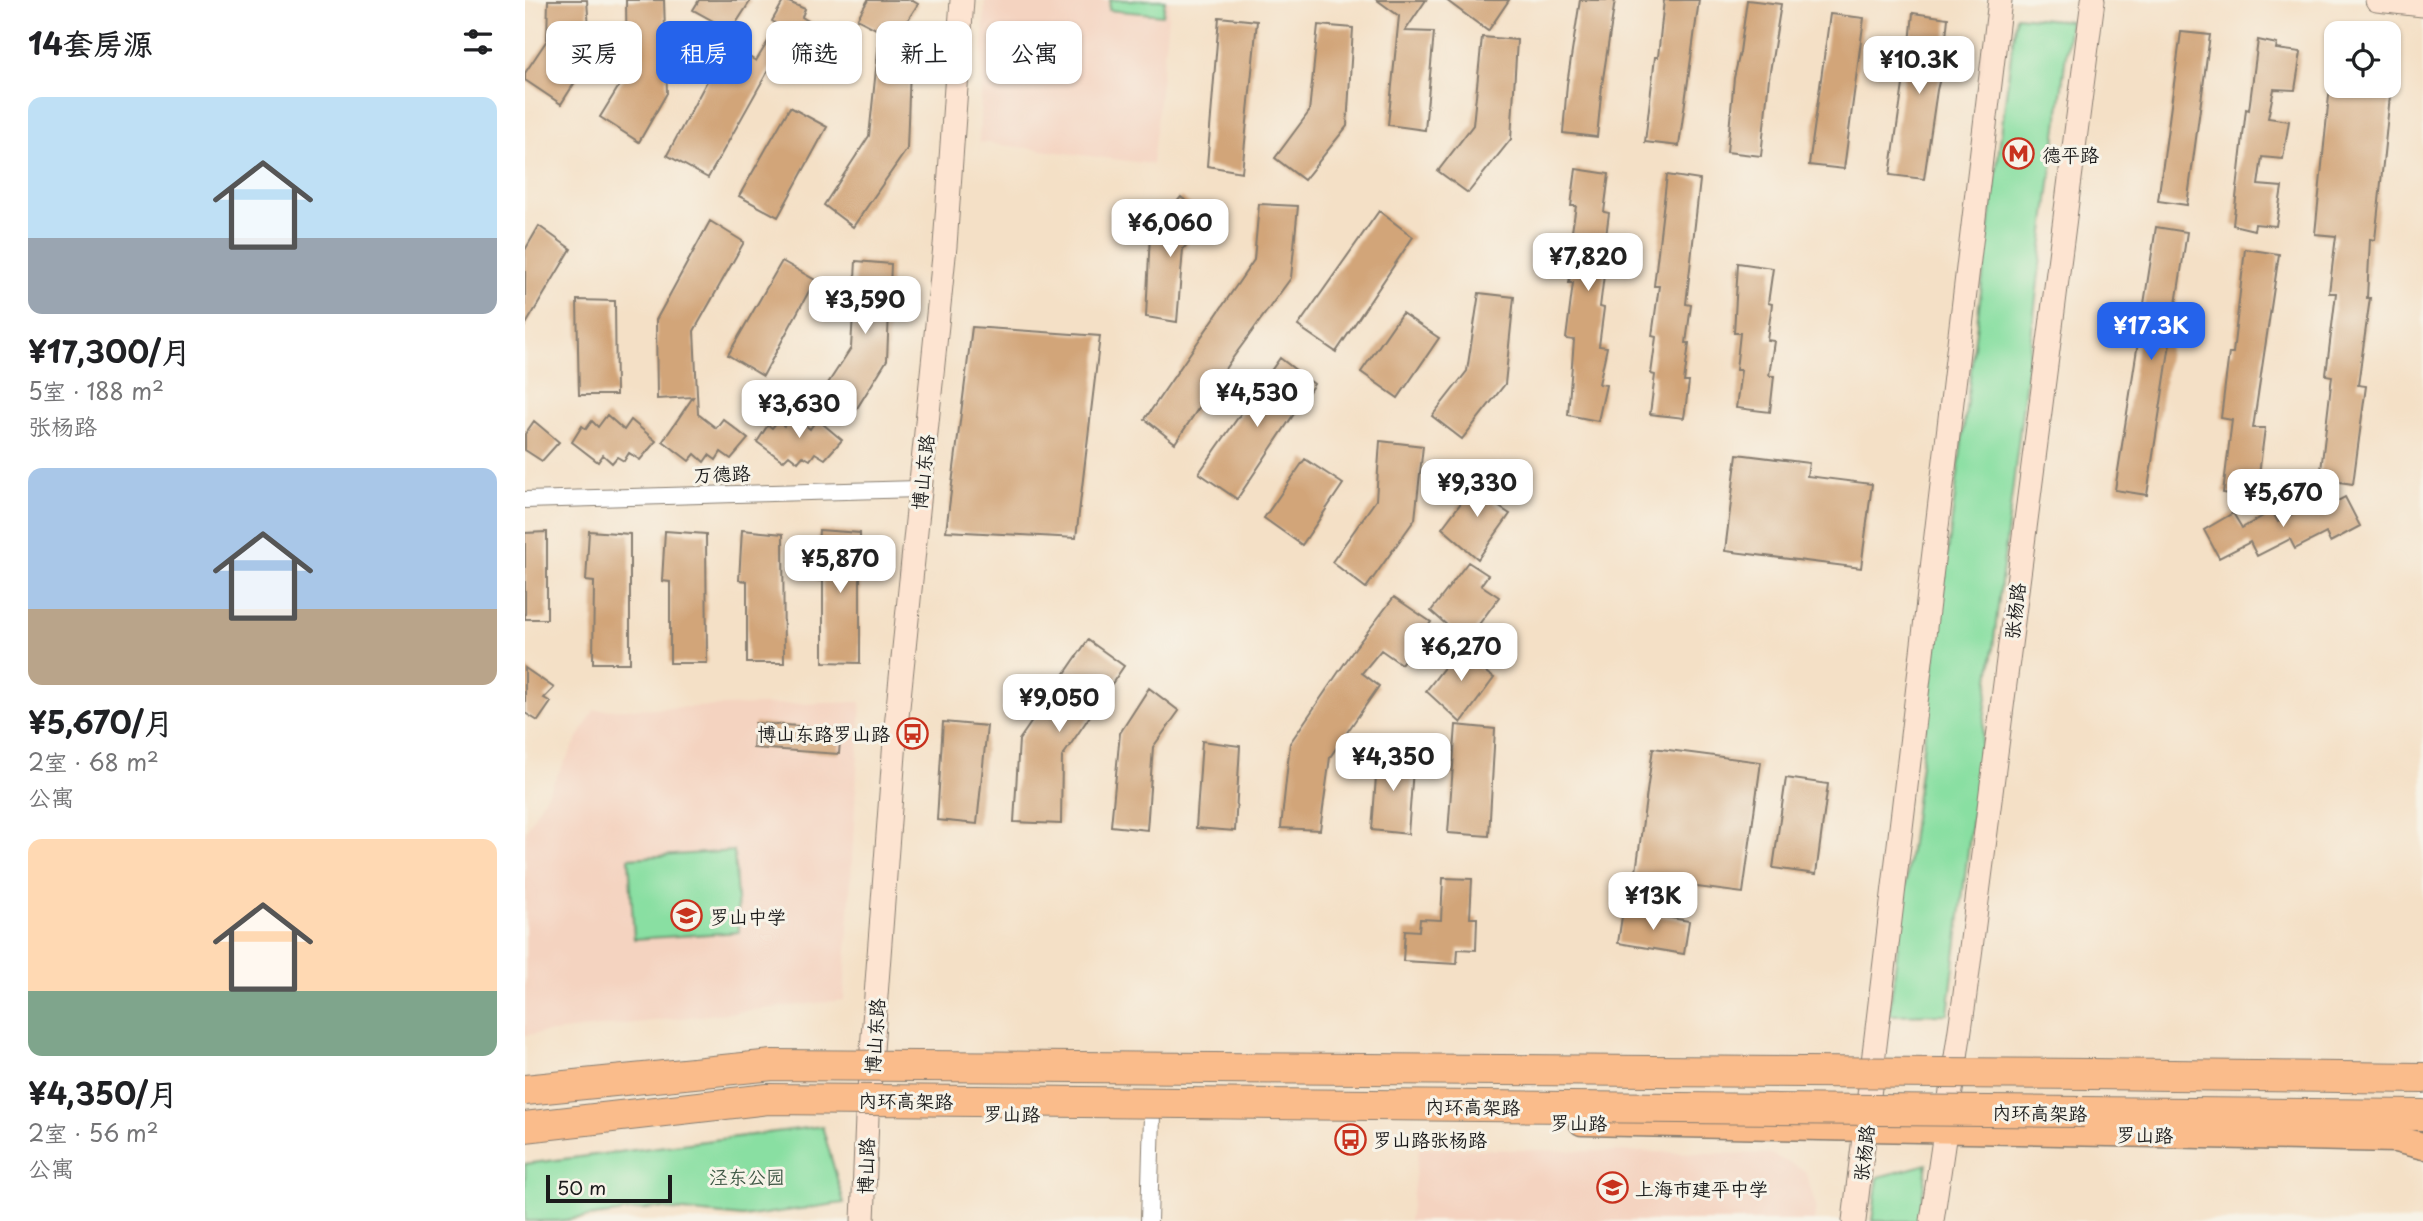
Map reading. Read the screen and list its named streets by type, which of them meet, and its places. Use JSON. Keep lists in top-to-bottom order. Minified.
{"streets":{"highway":["内环高架路"],"main road":["博山东路","张杨路","罗山路","博山路"],"street":["万德路"]},"crossings":[["博山东路","万德路"],["博山东路","罗山路"],["博山东路","博山路"],["张杨路","罗山路"],["罗山路","博山路"]],"parks":["泾东公园"],"places":{"metro station":["德平路"],"bus stop":["博山东路罗山路","罗山路张杨路"],"school or university":["罗山中学","上海市建平中学"]},"scale_bar":"50 m","page":{"heading":"14套房源","chip":["买房","租房","筛选","新上","公寓"],"price":["¥10.3K","¥6,060","¥7,820","¥3,590","¥17.3K","¥4,530","¥3,630","¥9,330","¥5,670","¥5,870","¥6,270","¥9,050","¥4,350","¥13K"],"list":[{"name":"¥17,300/月","note":"5室 · 188 m² · 张杨路"},{"name":"¥5,670/月","note":"2室 · 68 m² · 公寓"},{"name":"¥4,350/月","note":"2室 · 56 m² · 公寓"}],"scale":"50 m"}}
